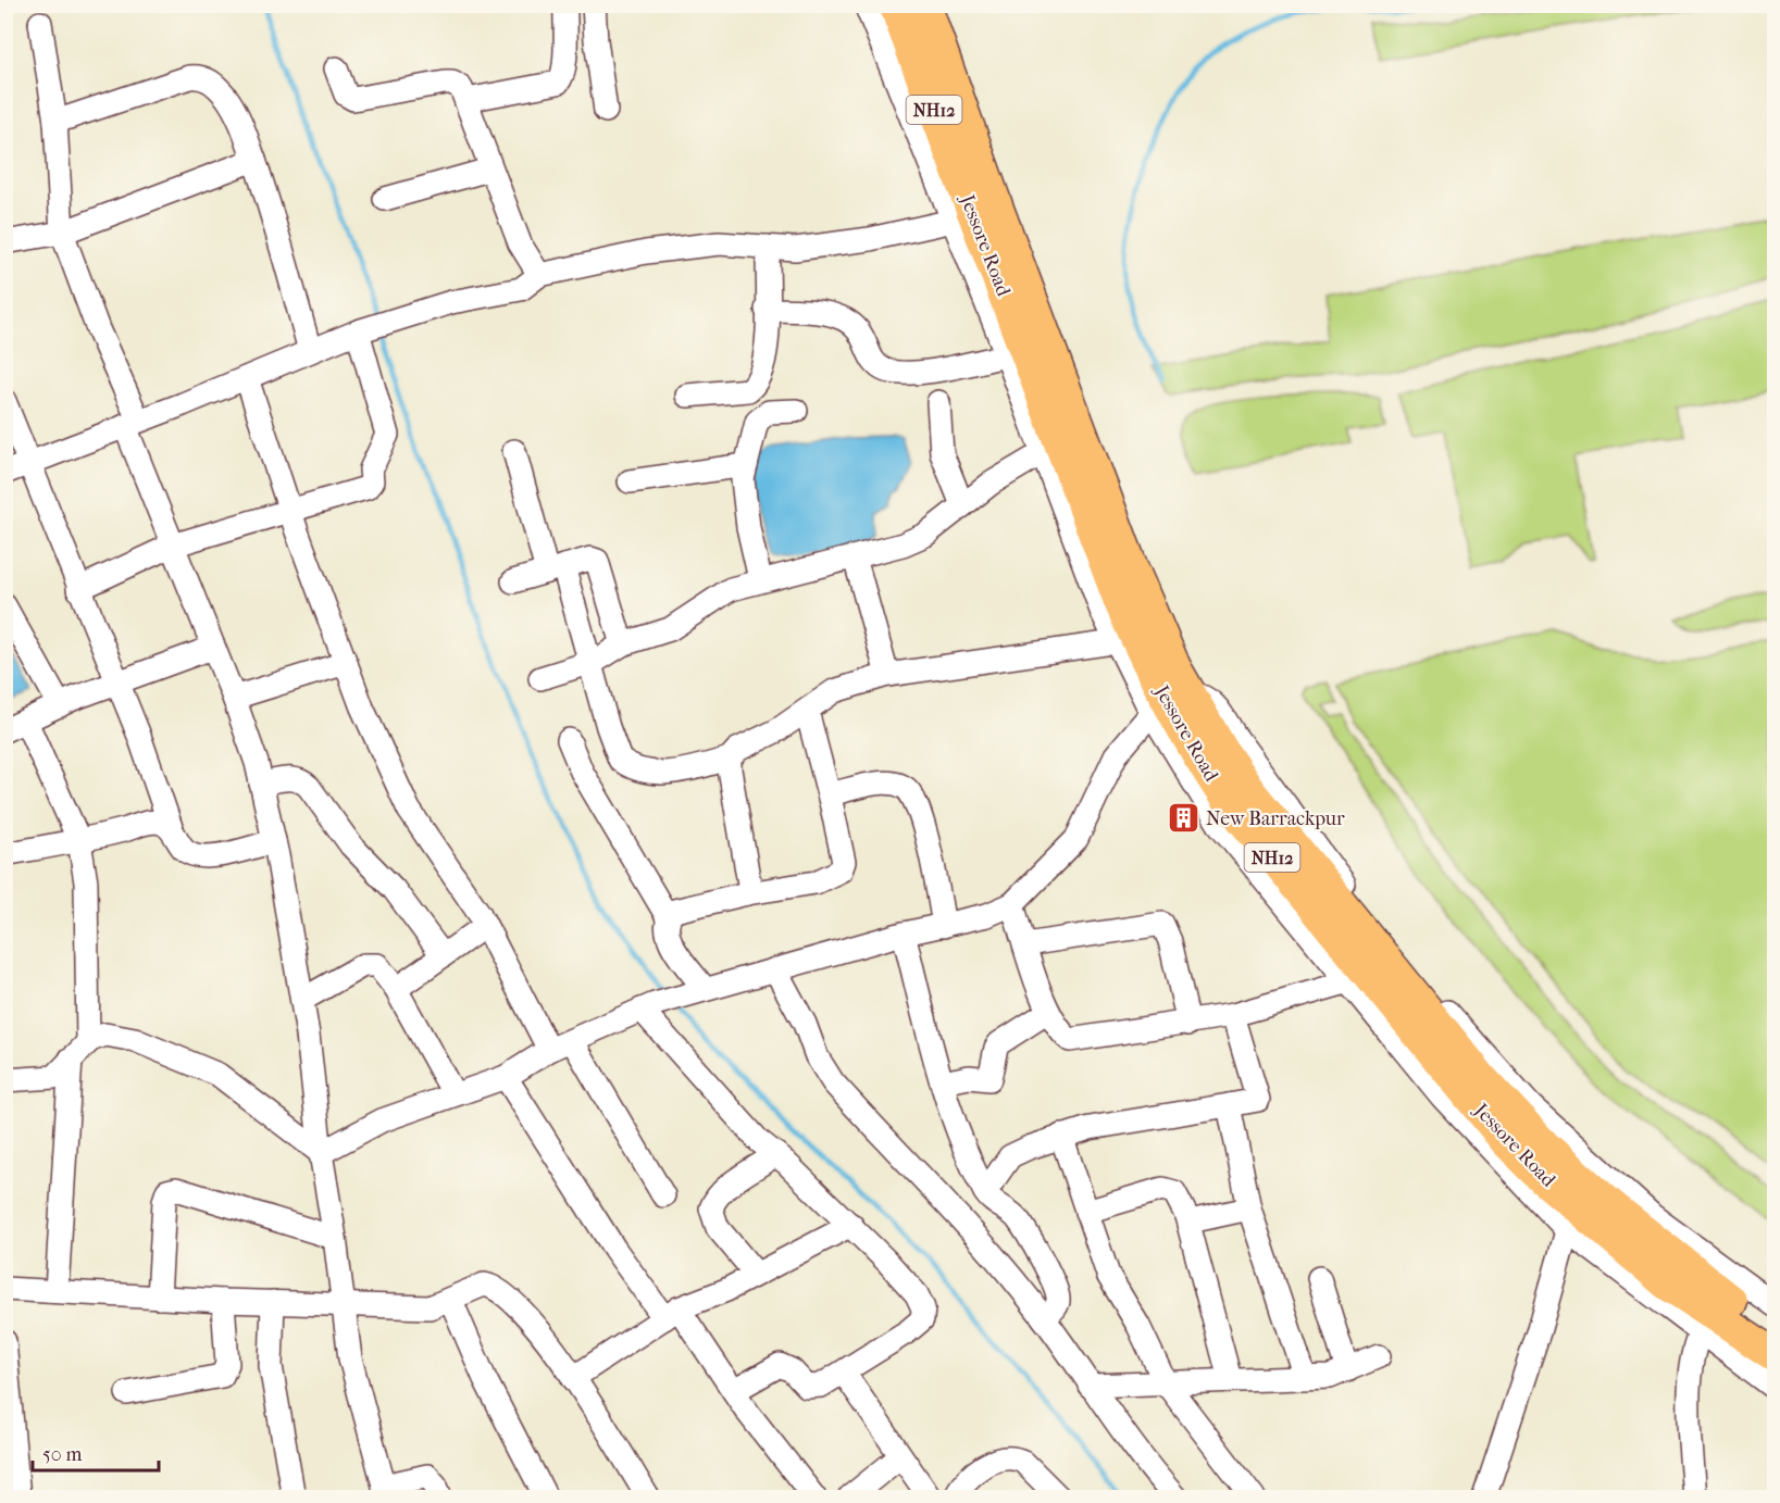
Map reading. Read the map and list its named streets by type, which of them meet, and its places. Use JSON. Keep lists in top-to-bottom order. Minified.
{"streets":{"highway":["NH12","Jessore Road"]},"crossings":[["NH12","Jessore Road"]],"places":{"building":["New Barrackpur"]},"scale_bar":"50 m"}
